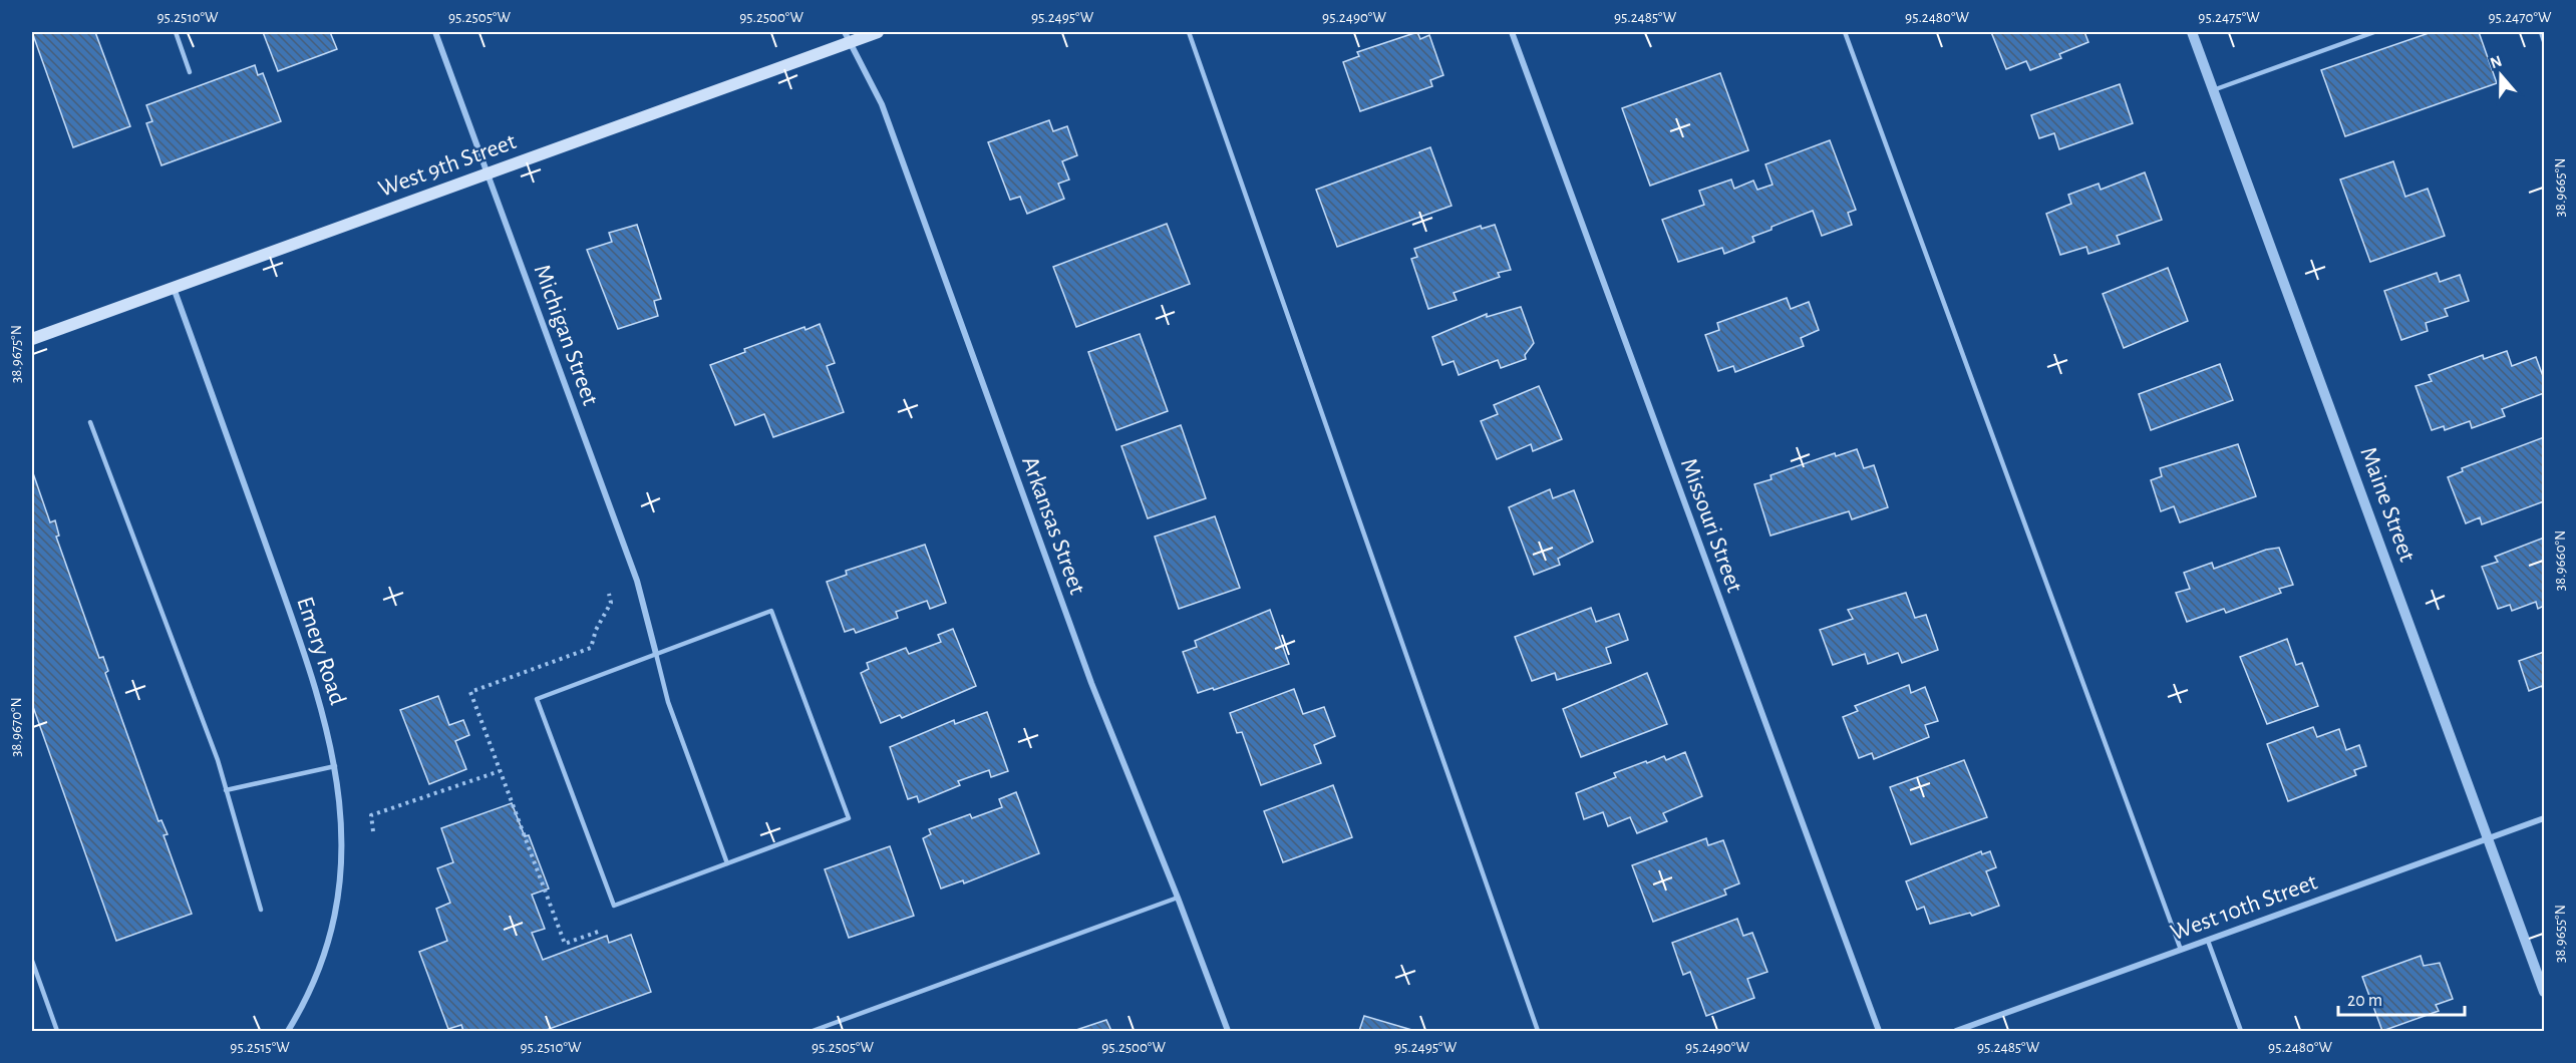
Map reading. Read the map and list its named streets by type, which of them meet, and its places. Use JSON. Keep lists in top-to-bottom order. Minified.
{"streets":{"main road":["West 9th Street"],"street":["Michigan Street","Maine Street","Arkansas Street","Missouri Street","Emery Road","West 10th Street"]},"crossings":[["West 9th Street","Michigan Street"],["West 9th Street","Arkansas Street"],["West 9th Street","Emery Road"],["Maine Street","West 10th Street"]],"scale_bar":"20 m","north":"top","coordinates":["95.2510°W","95.2505°W","95.2500°W","95.2495°W","95.2490°W","95.2485°W","95.2480°W","95.2475°W","95.2470°W","38.9665°N","38.9675°N","38.9660°N","38.9670°N","38.9655°N","95.2515°W"]}
